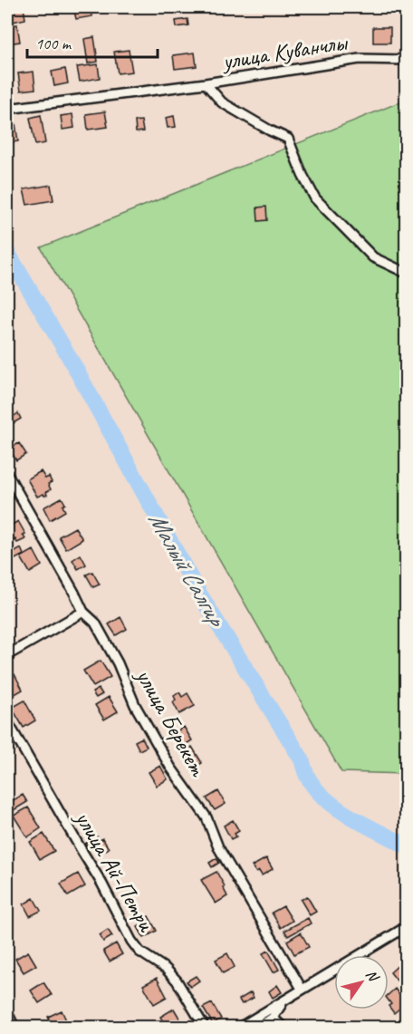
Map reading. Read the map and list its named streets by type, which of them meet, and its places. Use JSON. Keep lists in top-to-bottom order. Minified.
{"streets":{"street":["улица Куванчлы","улица Берекет","улица Ай-Петри"]},"water":["Малый Салгир"],"scale_bar":"100 m","north":"top right"}
